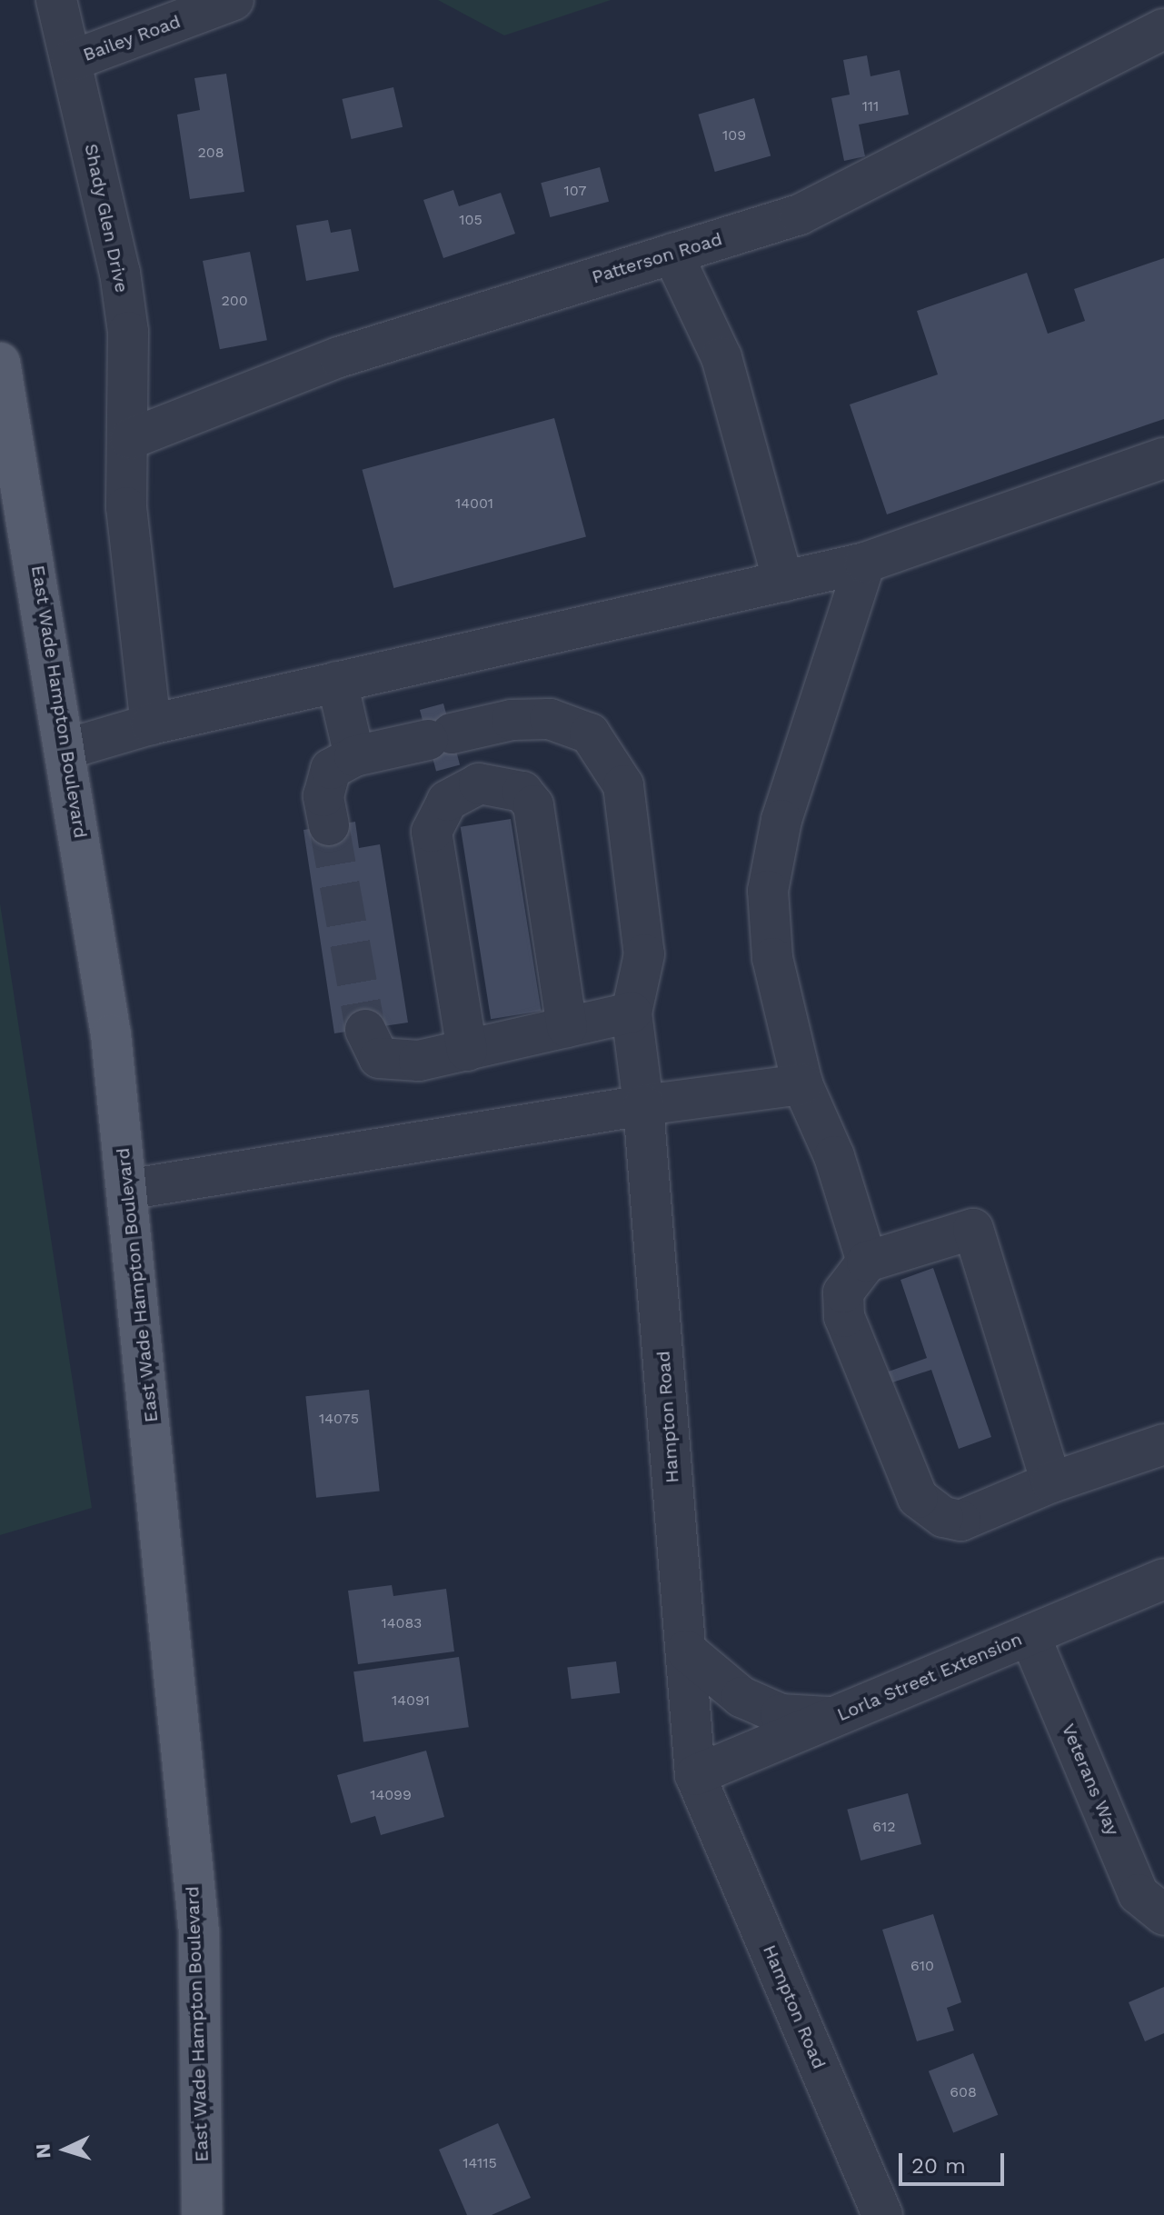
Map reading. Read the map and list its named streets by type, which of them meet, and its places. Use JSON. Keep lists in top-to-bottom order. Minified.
{"streets":{"main road":["East Wade Hampton Boulevard"],"street":["Bailey Road","Shady Glen Drive","Patterson Road","Hampton Road","Lorla Street Extension","Veterans Way"]},"crossings":[["Bailey Road","Shady Glen Drive"],["Shady Glen Drive","Patterson Road"],["Hampton Road","Lorla Street Extension"],["Lorla Street Extension","Veterans Way"]],"house_numbers":["111","109","208","107","105","200","14001","14075","14083","14091","14099","612","610","608","14115"],"scale_bar":"20 m","north":"left"}
